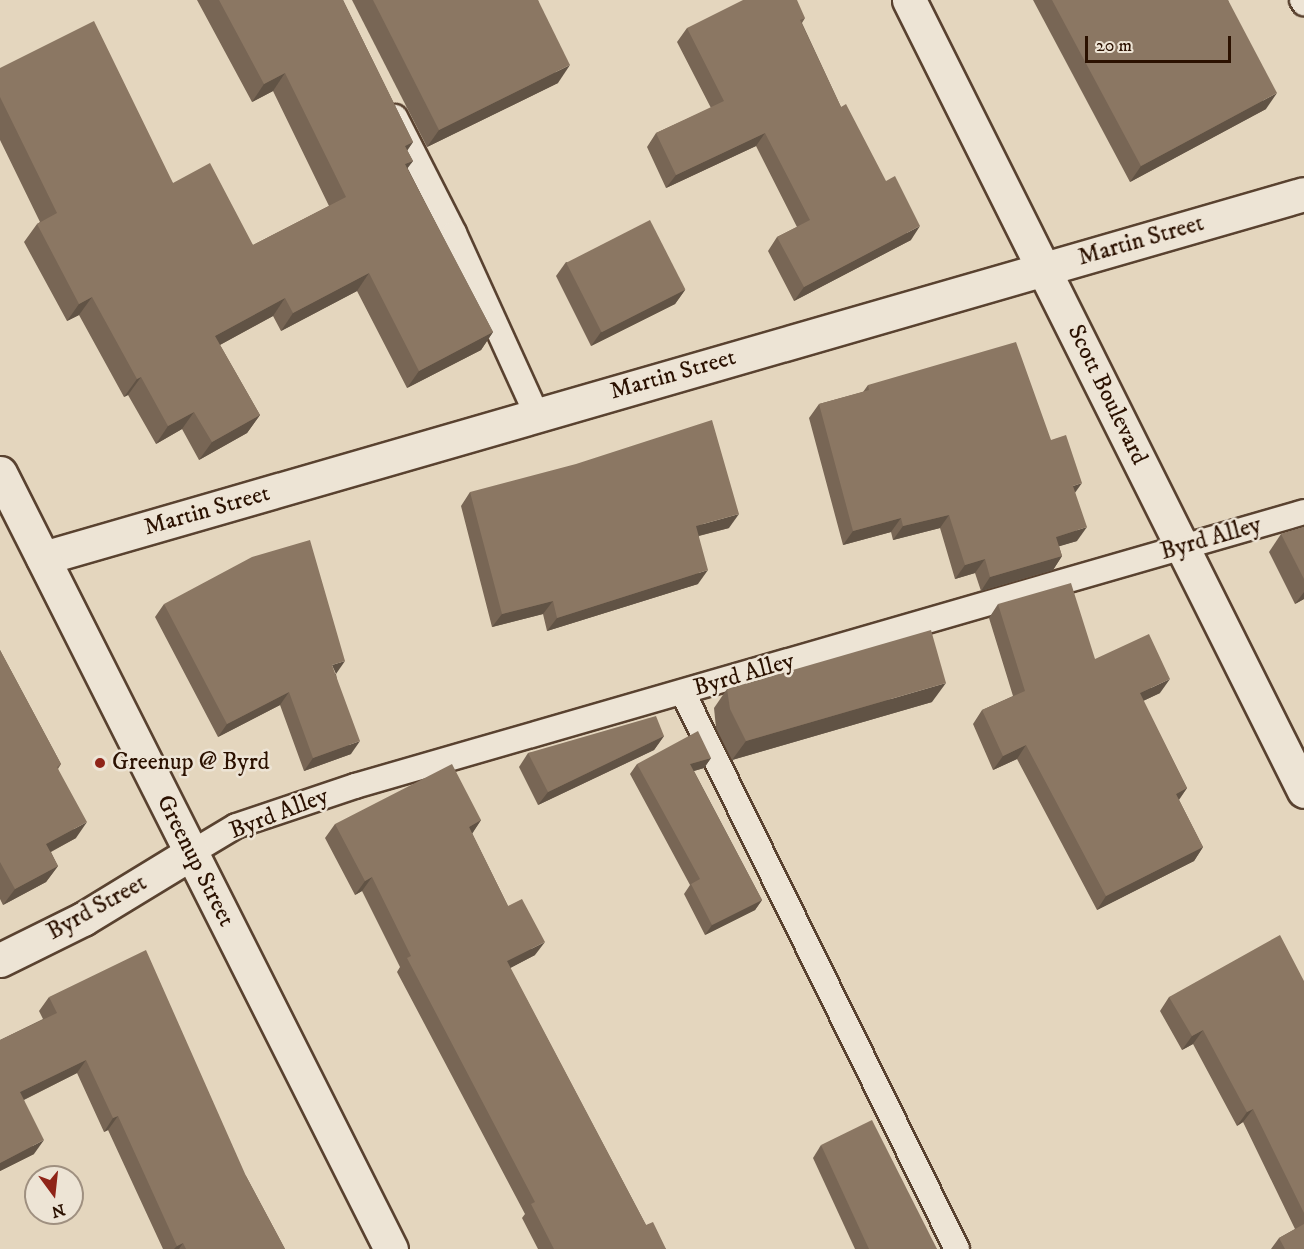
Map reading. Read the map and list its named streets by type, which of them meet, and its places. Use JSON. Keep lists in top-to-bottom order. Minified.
{"streets":{"main road":["Martin Street","Scott Boulevard","Greenup Street","Byrd Street"],"lane":["Byrd Alley"]},"crossings":[["Martin Street","Scott Boulevard"],["Martin Street","Greenup Street"],["Scott Boulevard","Byrd Alley"],["Byrd Alley","Greenup Street"],["Byrd Alley","Byrd Street"],["Greenup Street","Byrd Street"]],"places":["Greenup @ Byrd"],"scale_bar":"20 m","north":"bottom"}
